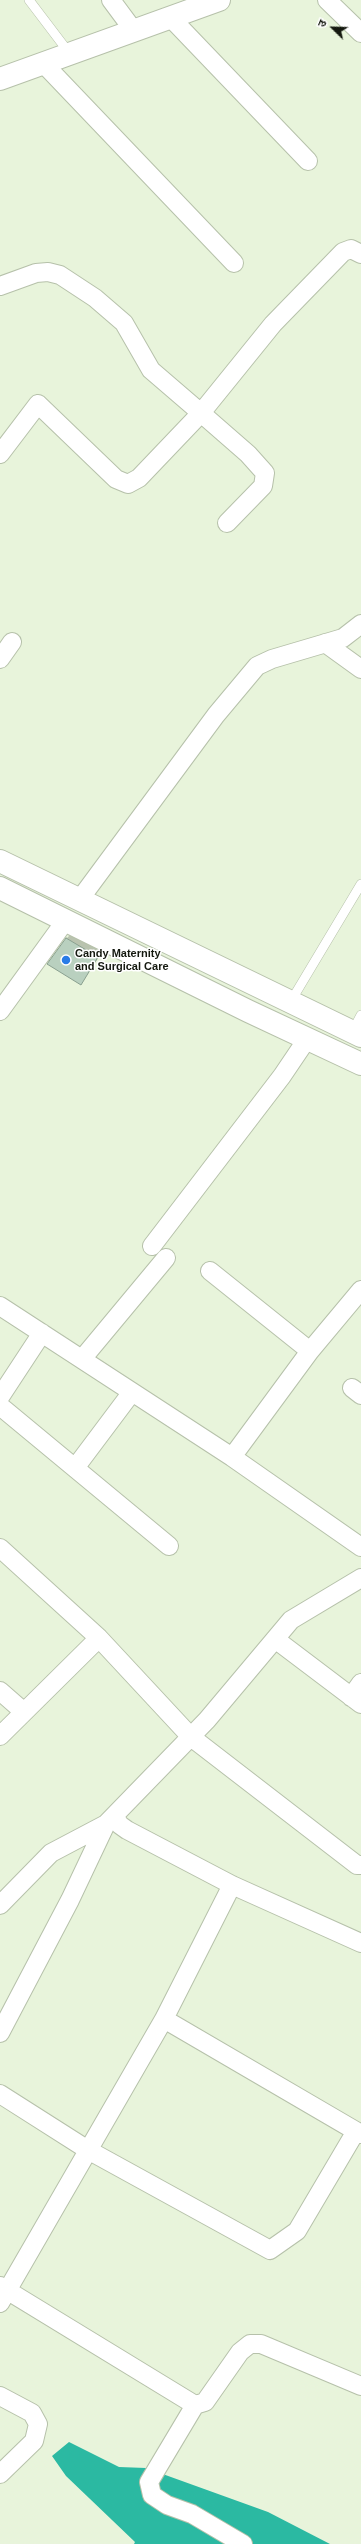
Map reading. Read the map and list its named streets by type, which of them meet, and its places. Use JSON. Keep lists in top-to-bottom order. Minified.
{"places":["Candy Maternity and Surgical Care"],"north":"top left"}
